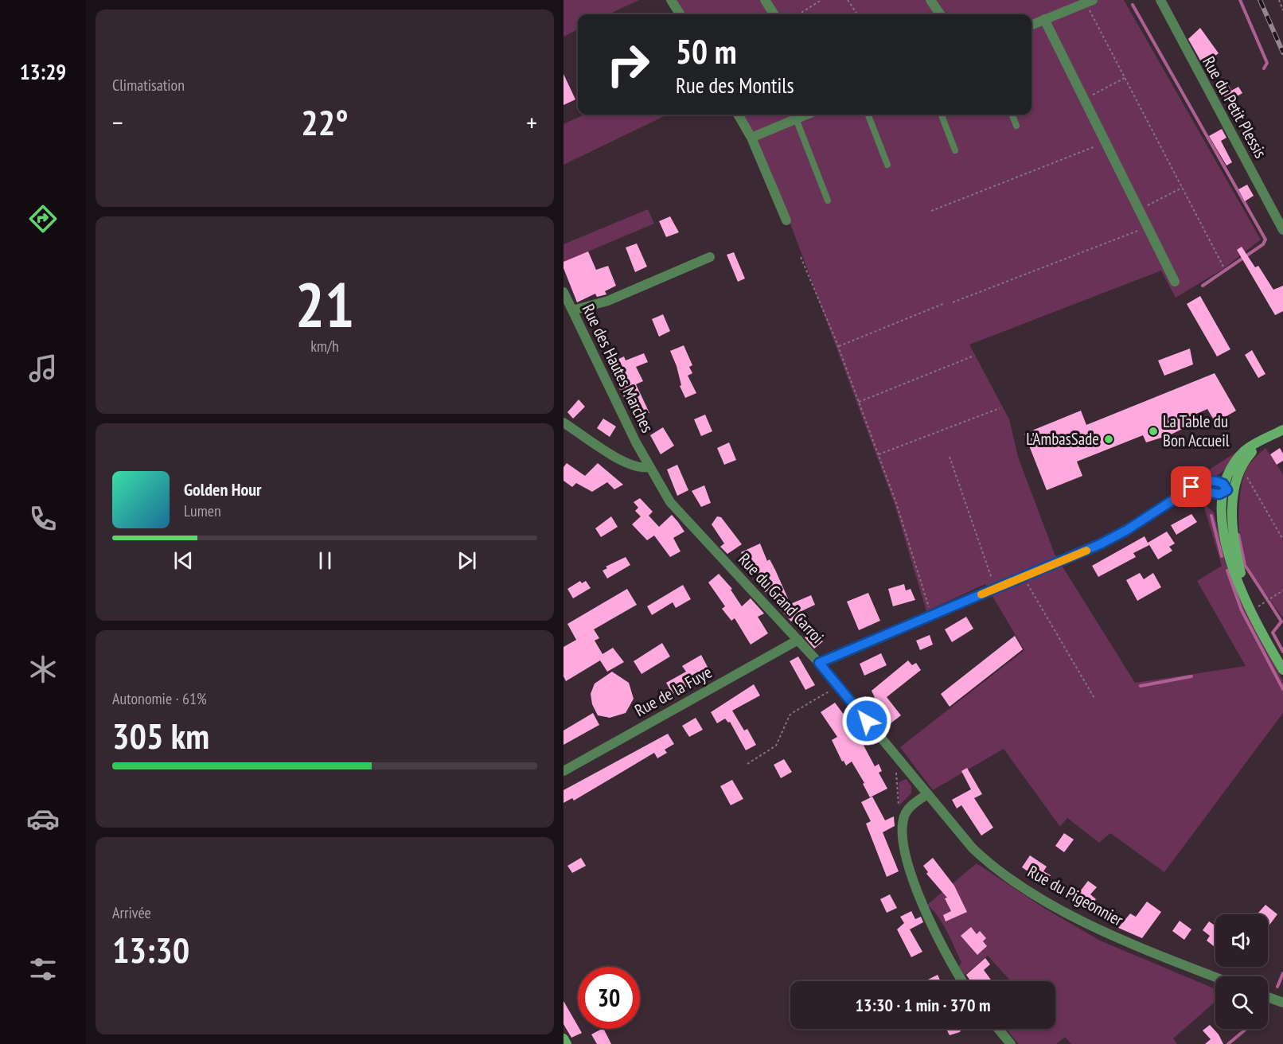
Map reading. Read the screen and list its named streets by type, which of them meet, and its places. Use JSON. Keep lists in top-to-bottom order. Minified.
{"streets":{"street":["Rue du Petit Plessis","Rue des Hautes Marches","Rue du Grand Carroi","Rue de la Fuye","Rue du Pigeonnier"]},"crossings":[["Rue des Hautes Marches","Rue du Grand Carroi"],["Rue du Grand Carroi","Rue de la Fuye"],["Rue du Grand Carroi","Rue du Pigeonnier"]],"places":["La Table du Bon Accueil","L'AmbasSade"],"page":{"tabs":"13:29","tile":["Climatisation",["21","km/h"],["Autonomie · 61%","305 km"],["Arrivée","13:30"]],"turn":["50 m","Rue des Montils"],"heat":["−","22°","+"],"song":["Golden Hour","Lumen"],"limit":"30","trip":"13:30 · 1 min · 370 m"}}
